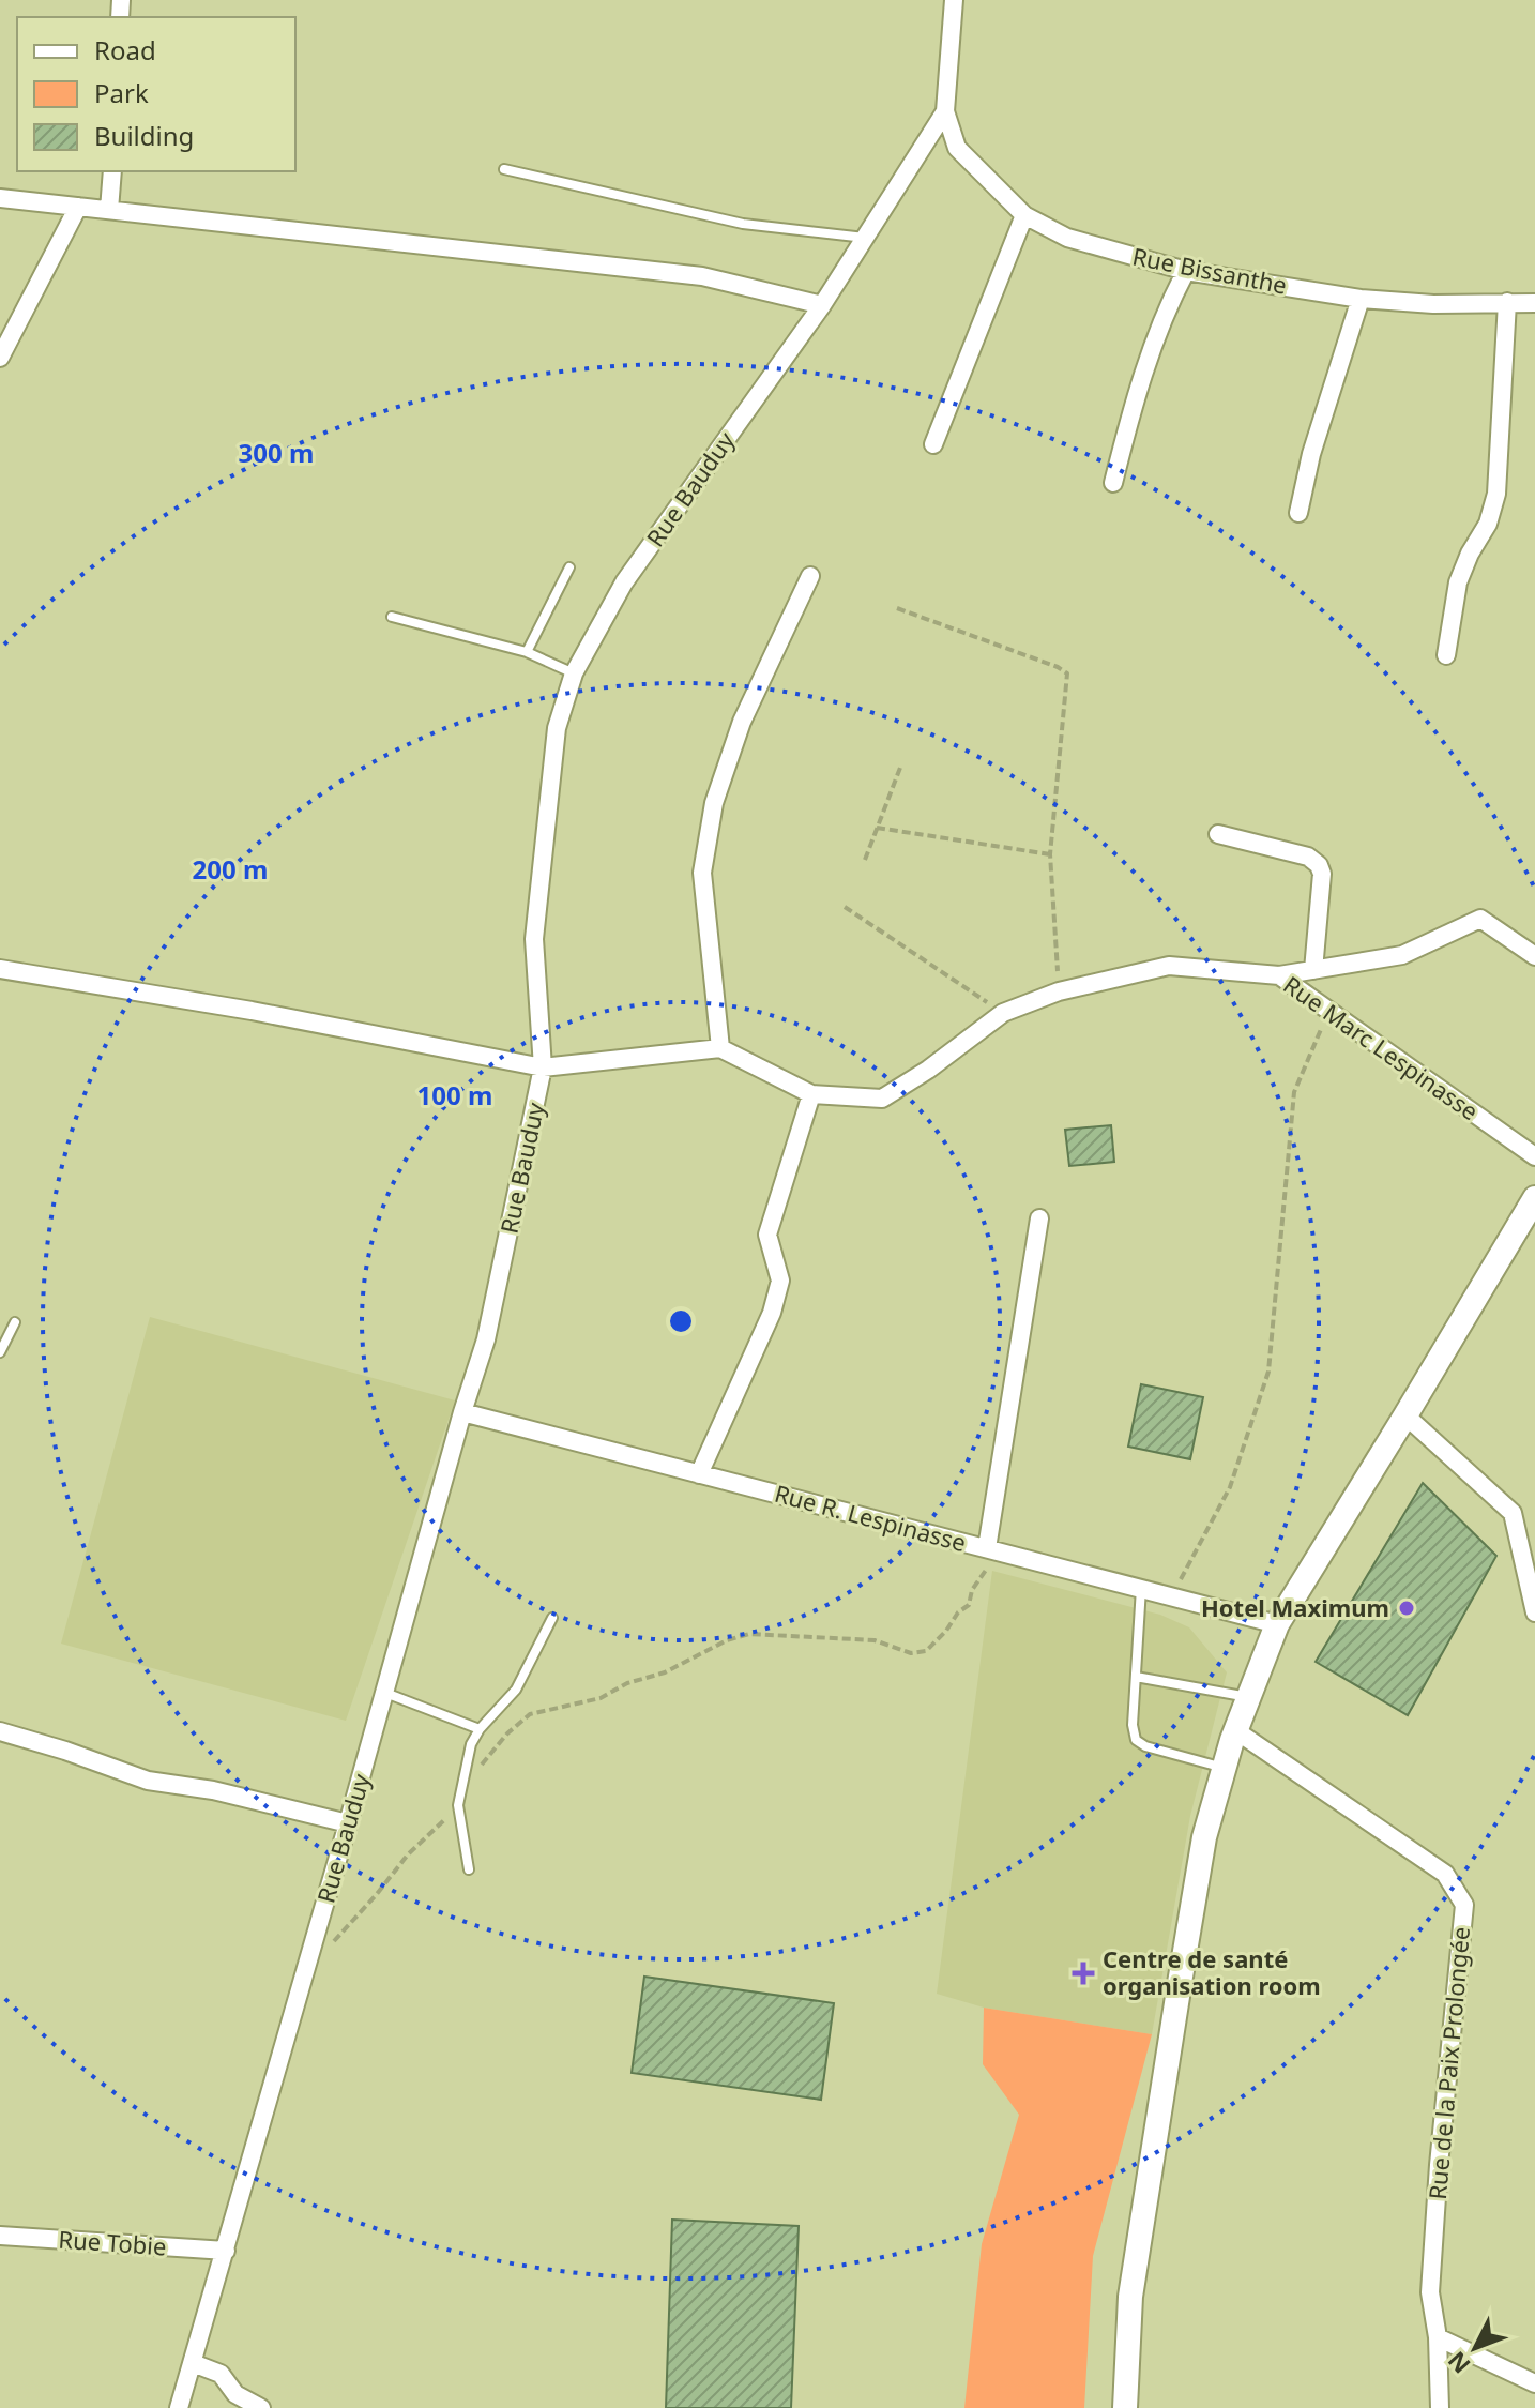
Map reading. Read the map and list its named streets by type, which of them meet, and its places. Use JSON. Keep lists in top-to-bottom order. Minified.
{"streets":{"street":["Rue Bissanthe","Rue Bauduy","Rue Marc Lespinasse","Rue R. Lespinasse","Rue de la Paix Prolongée","Rue Tobie"]},"crossings":[["Rue Bissanthe","Rue Bauduy"],["Rue Bauduy","Rue R. Lespinasse"],["Rue Bauduy","Rue Tobie"]],"places":{"other":["Hotel Maximum"],"health":["Centre de santé organisation room"]},"legend":["Road","Park","Building"],"north":"bottom left","rings":["300 m","200 m","100 m"]}
